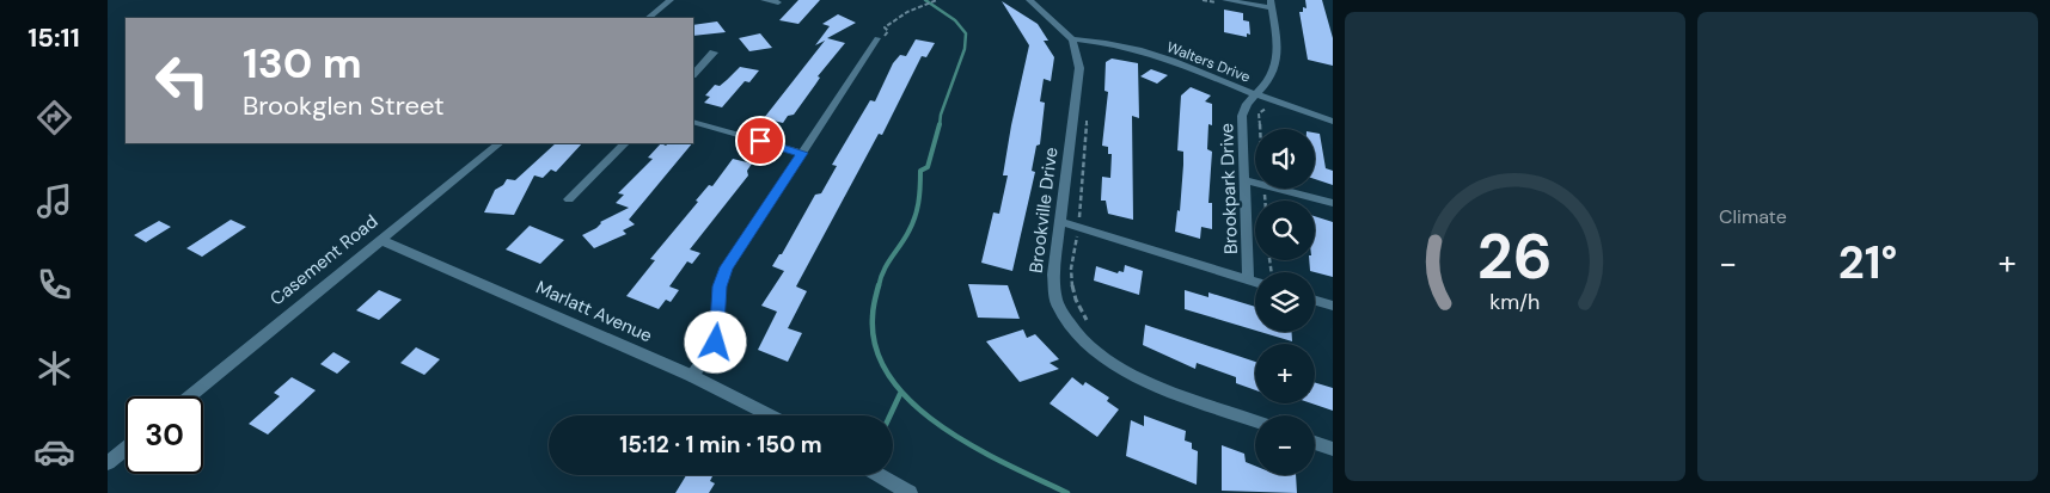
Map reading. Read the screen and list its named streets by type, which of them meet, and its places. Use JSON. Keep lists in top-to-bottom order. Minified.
{"streets":{"street":["Walters Drive","Brookpark Drive","Brookville Drive","Casement Road","Marlatt Avenue"]},"crossings":[["Walters Drive","Brookpark Drive"],["Walters Drive","Brookville Drive"],["Casement Road","Marlatt Avenue"]],"page":{"tabs":"15:11","tile":"Climate","turn":["130 m","Brookglen Street"],"map_buttons":["+","−"],"heat":["−","21°","+"],"limit":"30","trip":"15:12 · 1 min · 150 m","gauge":["26","km/h"]}}
